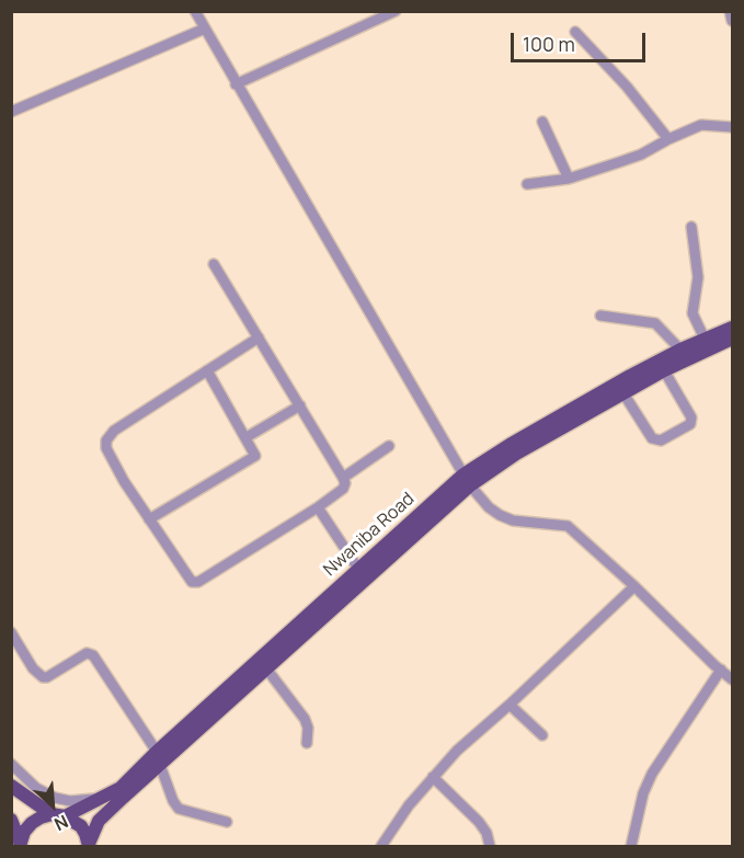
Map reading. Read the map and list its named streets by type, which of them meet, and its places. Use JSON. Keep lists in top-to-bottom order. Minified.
{"streets":{"main road":["Nwaniba Road"]},"scale_bar":"100 m","north":"bottom right"}
